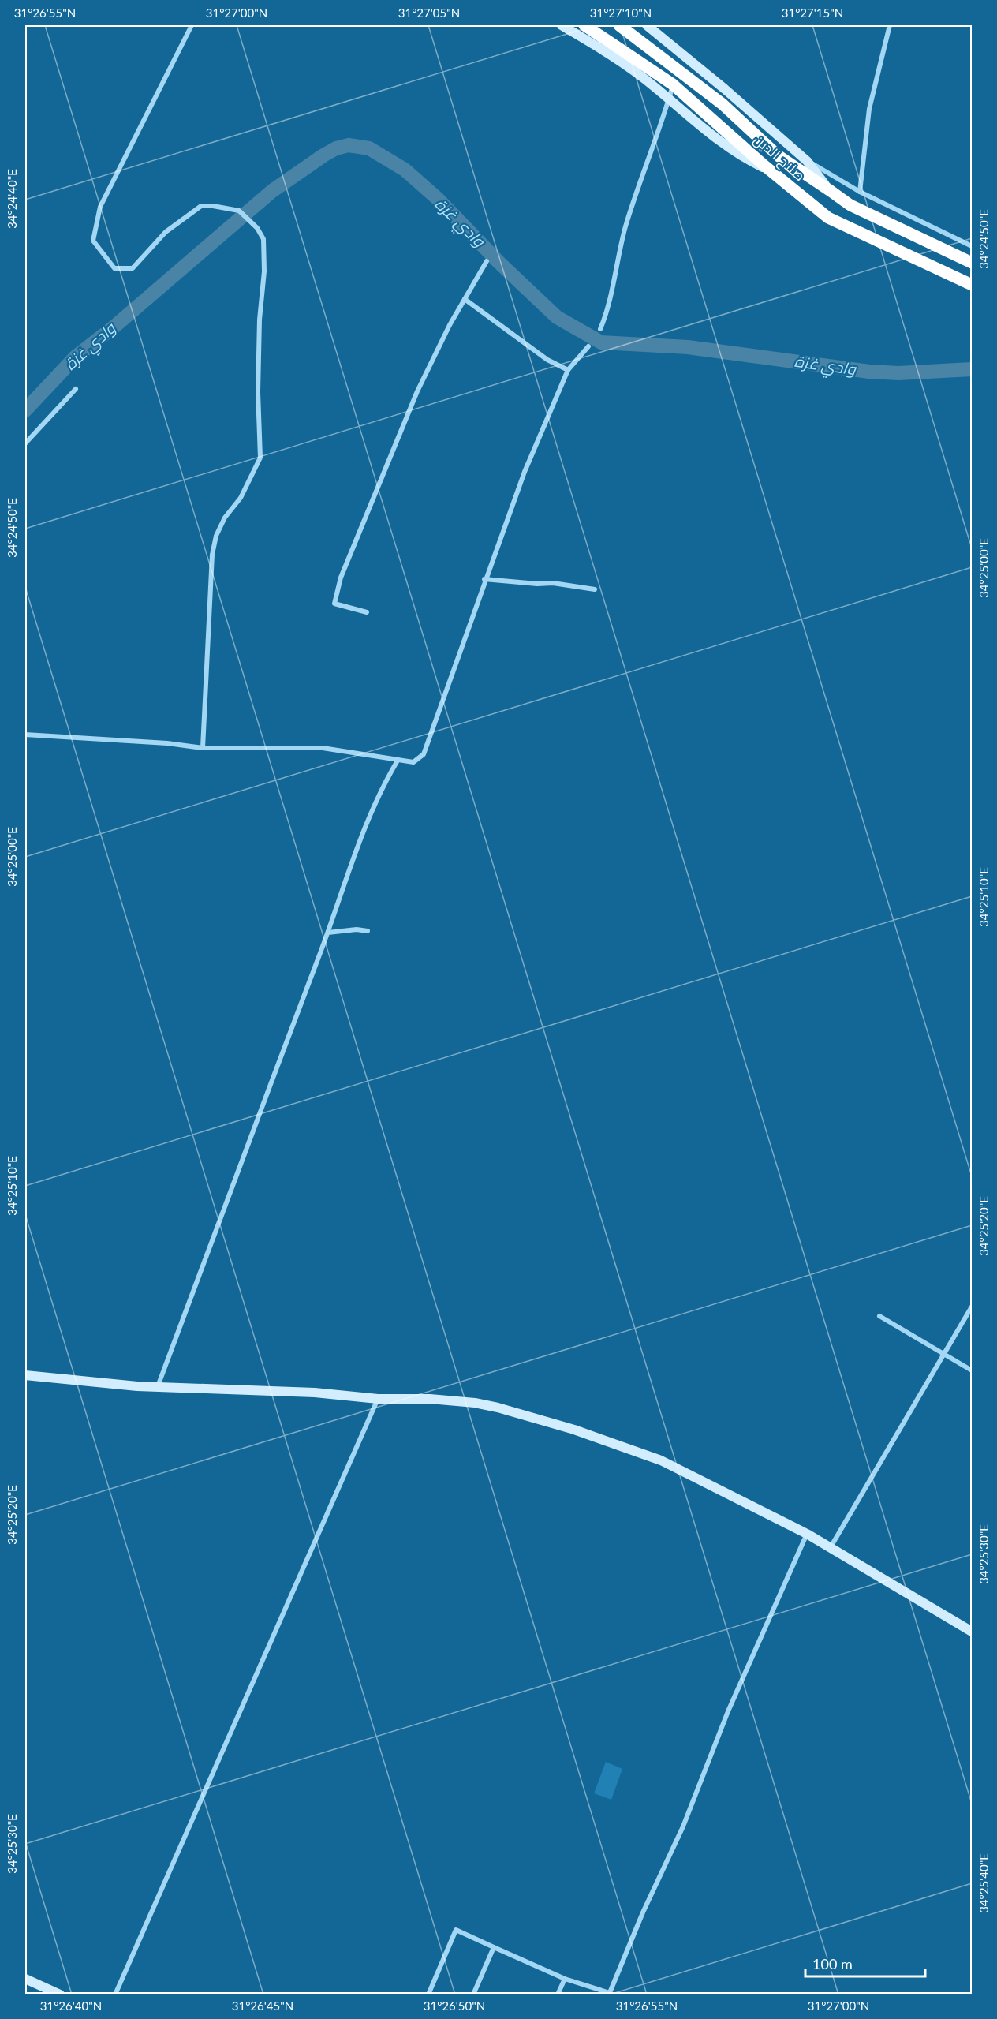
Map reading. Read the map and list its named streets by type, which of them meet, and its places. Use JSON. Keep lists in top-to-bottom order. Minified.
{"streets":{"highway":["صلاح الدين"]},"water":["وادي غزة"],"scale_bar":"100 m","coordinates":["31°26'55\"N","31°27'00\"N","31°27'05\"N","31°27'10\"N","31°27'15\"N","34°24'40\"E","34°24'50\"E","34°25'00\"E","34°25'10\"E","34°25'20\"E","34°25'30\"E","34°25'40\"E","31°26'40\"N","31°26'45\"N","31°26'50\"N"]}
